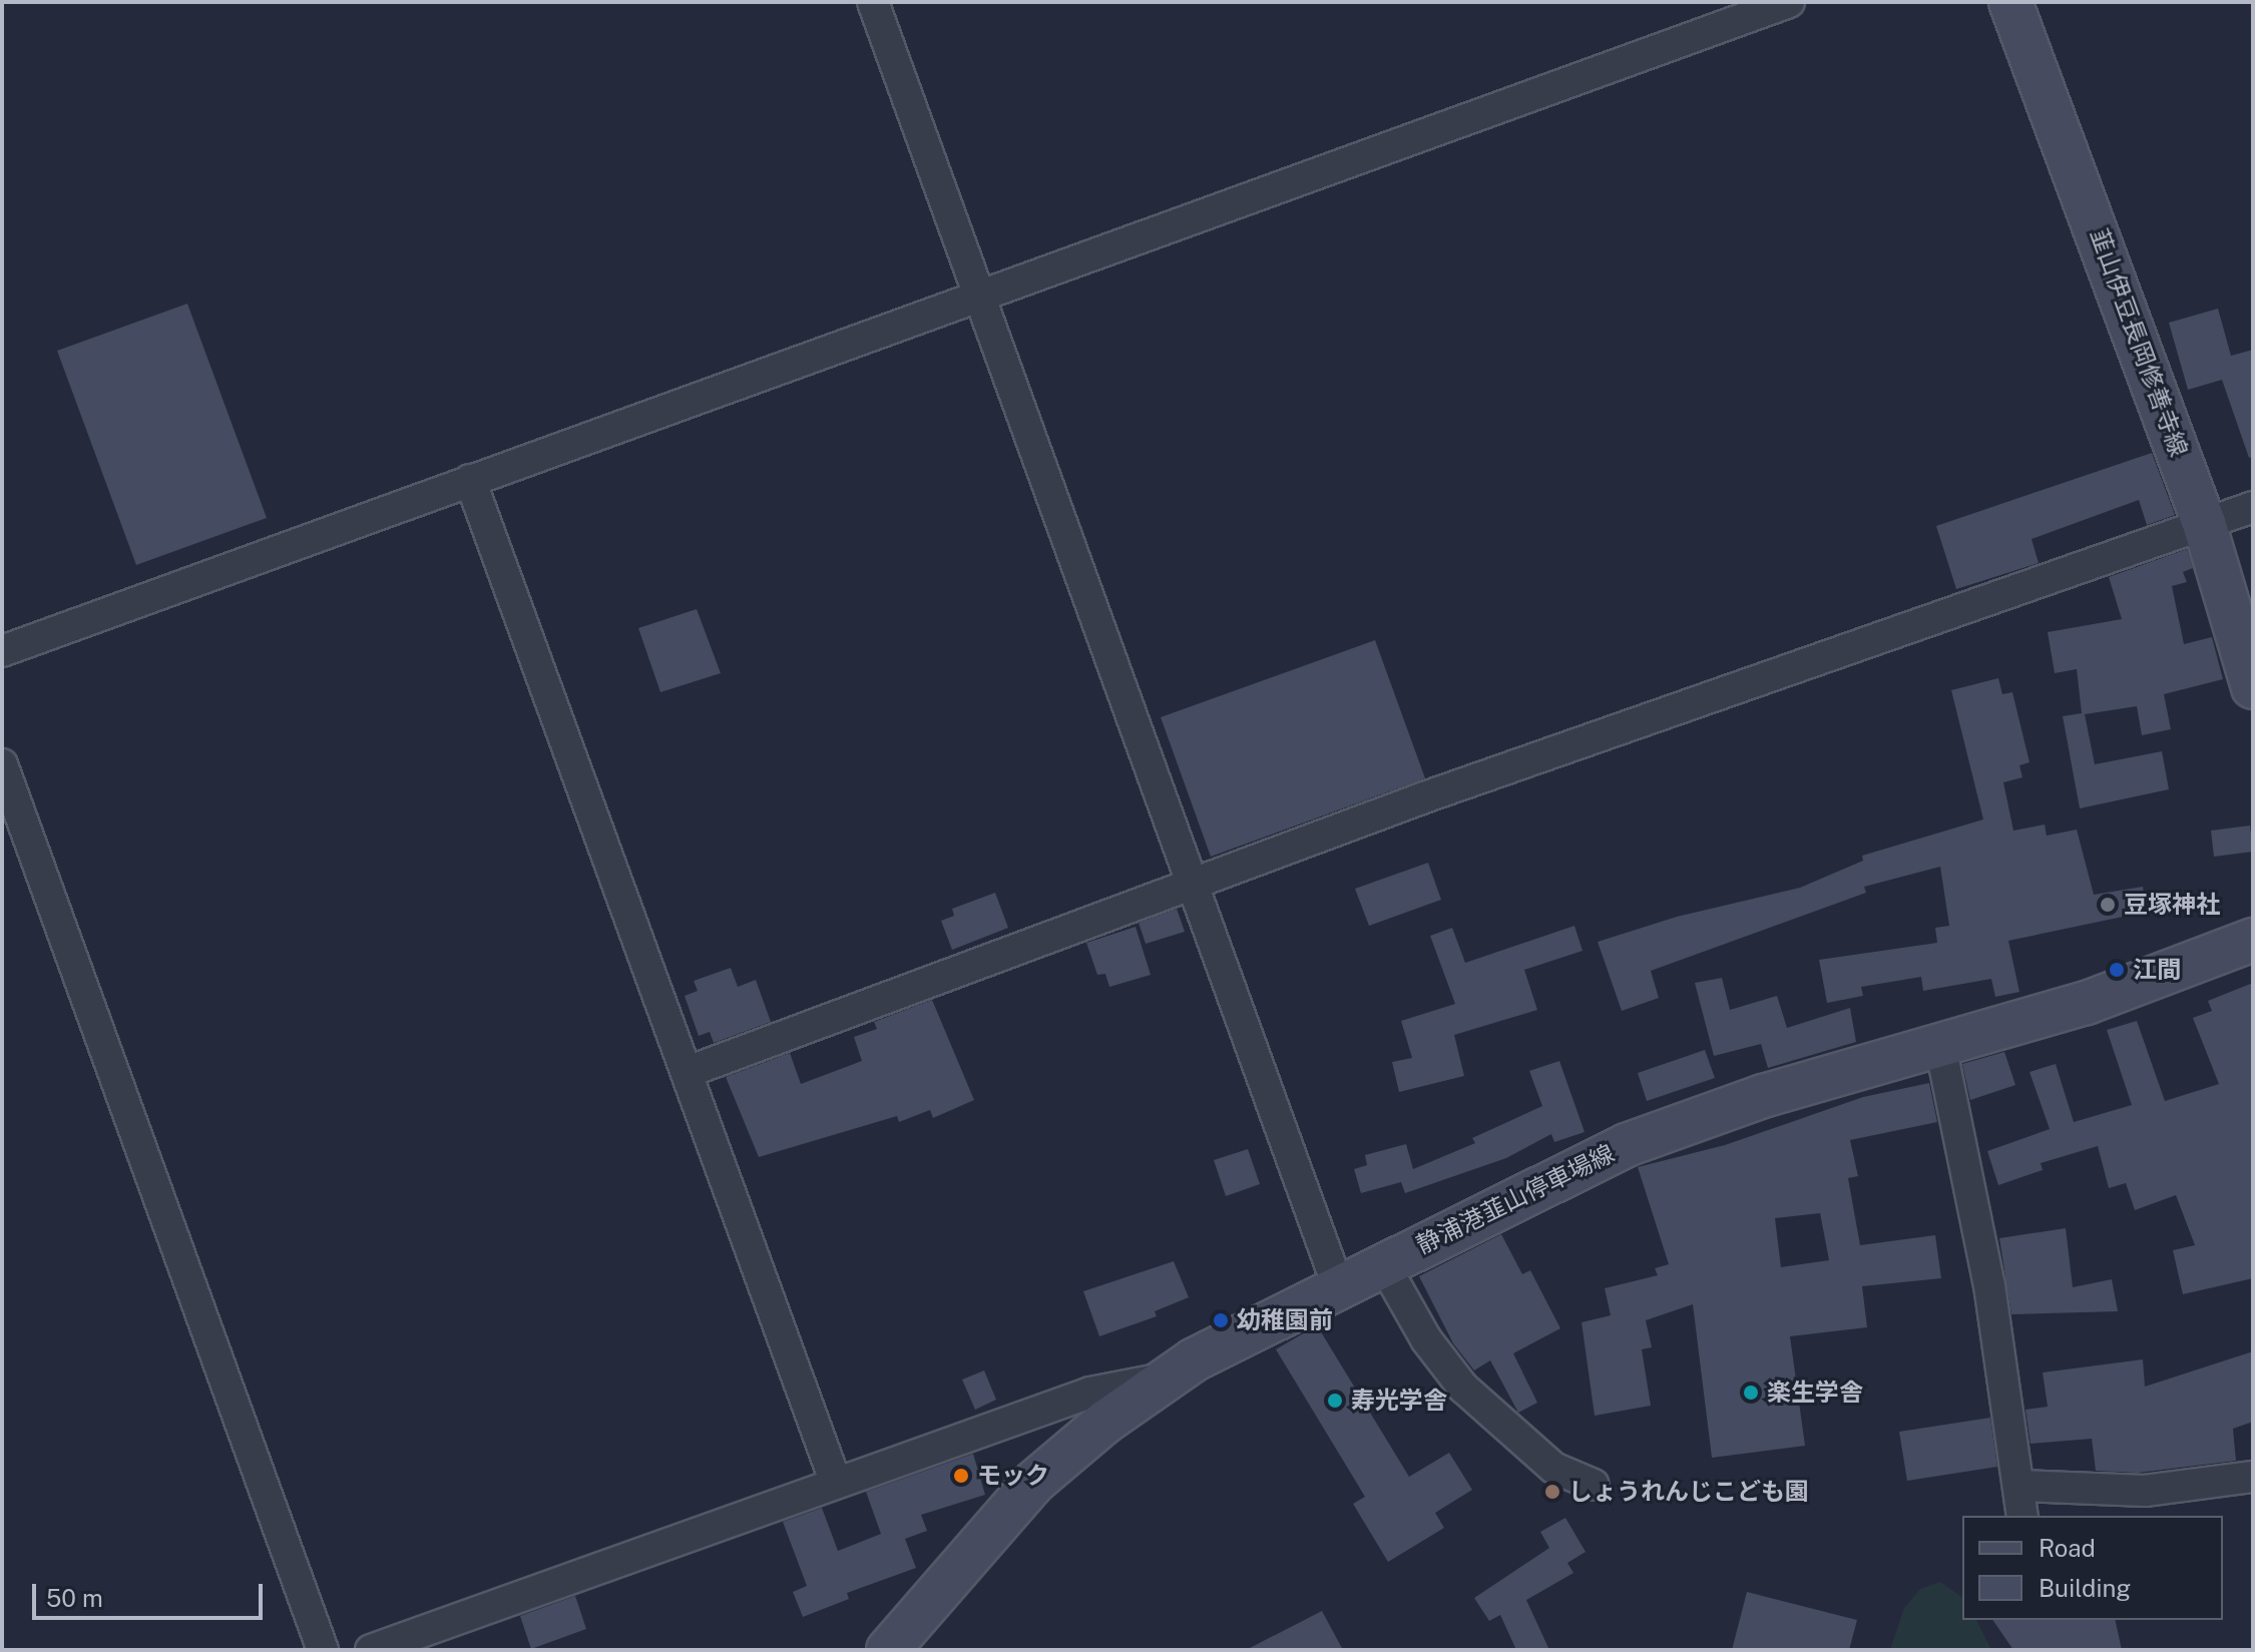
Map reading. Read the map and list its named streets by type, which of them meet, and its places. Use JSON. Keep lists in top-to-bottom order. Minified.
{"streets":{"main road":["韮山伊豆長岡修善寺線","静浦港韮山停車場線"]},"places":["豆塚神社","江間","幼稚園前","楽生学舎","寿光学舎","モック","しょうれんじこども園"],"legend":["Road","Building"],"scale_bar":"50 m"}
